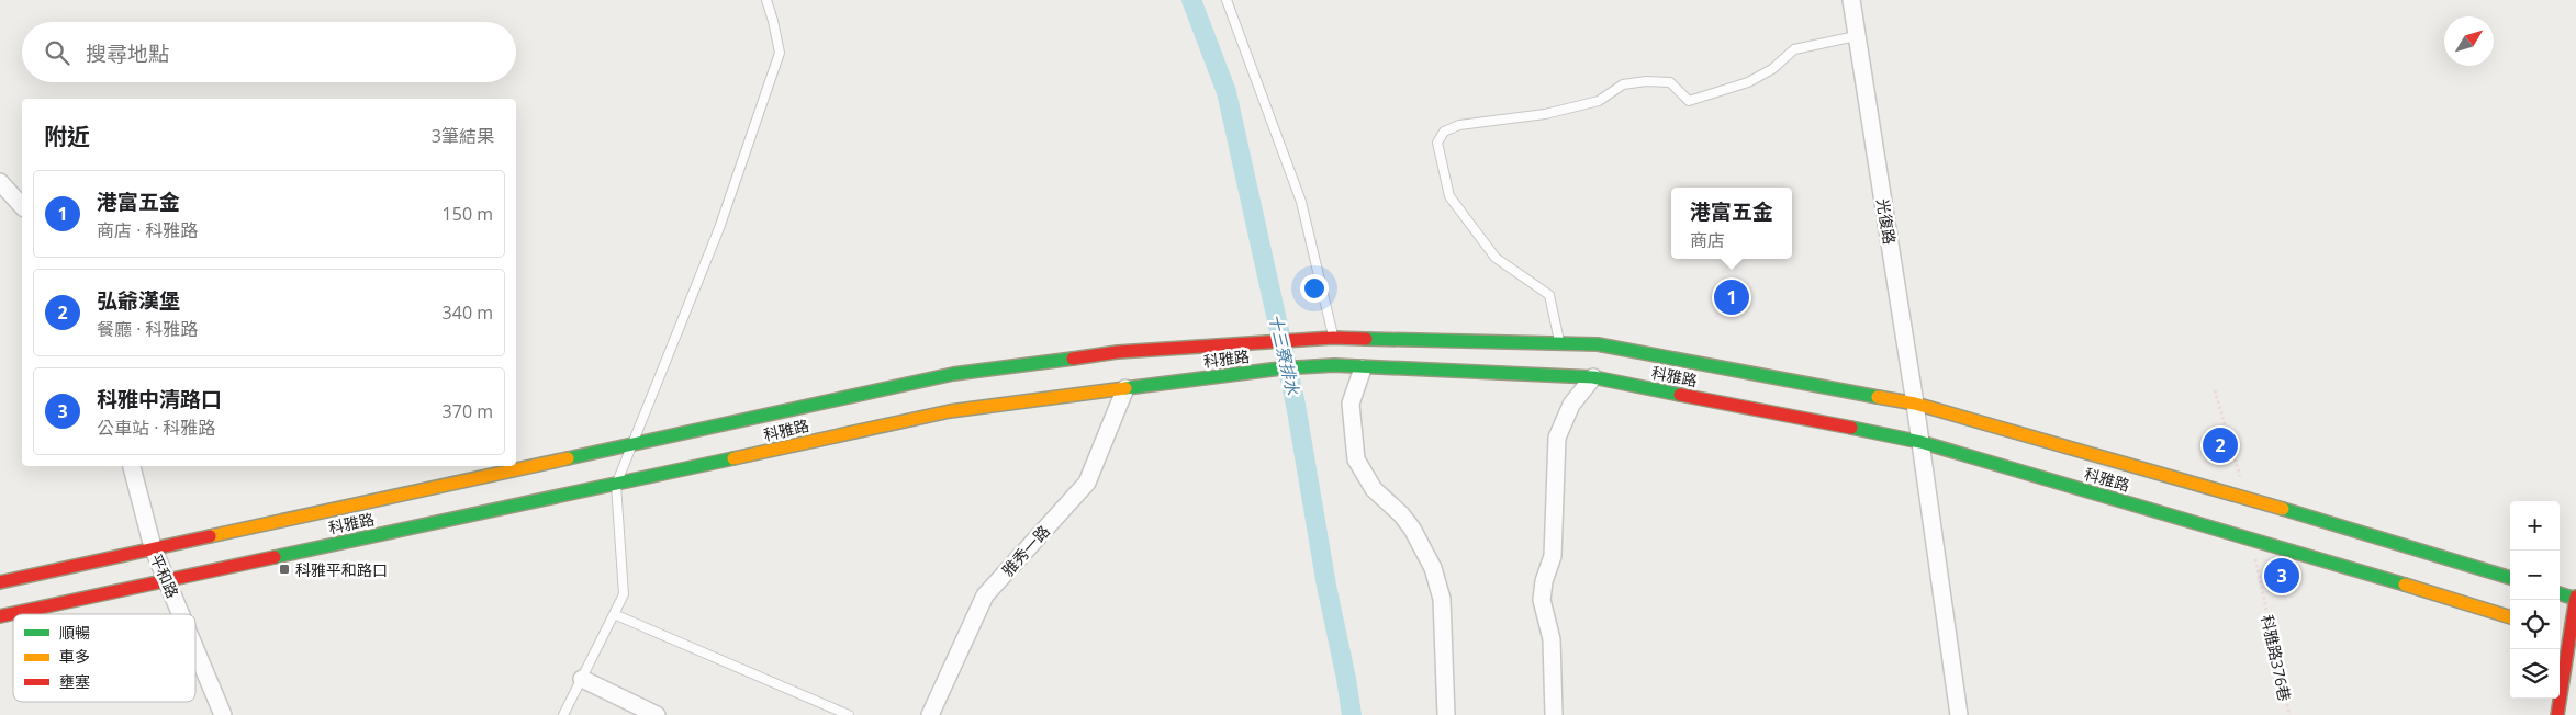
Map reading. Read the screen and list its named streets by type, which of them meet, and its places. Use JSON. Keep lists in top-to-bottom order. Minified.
{"streets":{"street":["光復路","科雅路","雅秀一路","平和路"],"path":["科雅路376巷"]},"crossings":[["光復路","科雅路"],["科雅路","雅秀一路"],["科雅路","平和路"],["科雅路","科雅路376巷"]],"water":["十三寮排水"],"places":{"transit":["科雅平和路口"]},"legend":["順暢","車多","壅塞"],"north":"top right","page":{"search":"搜尋地點","heading":["附近","3筆結果"],"list":[{"mark":"1","name":"港富五金","note":"商店 · 科雅路","value":"150 m"},{"mark":"2","name":"弘爺漢堡","note":"餐廳 · 科雅路","value":"340 m"},{"mark":"3","name":"科雅中清路口","note":"公車站 · 科雅路","value":"370 m"}],"popup":["港富五金","商店"],"pins":["1","2","3"],"map_buttons":["+","−"]}}
